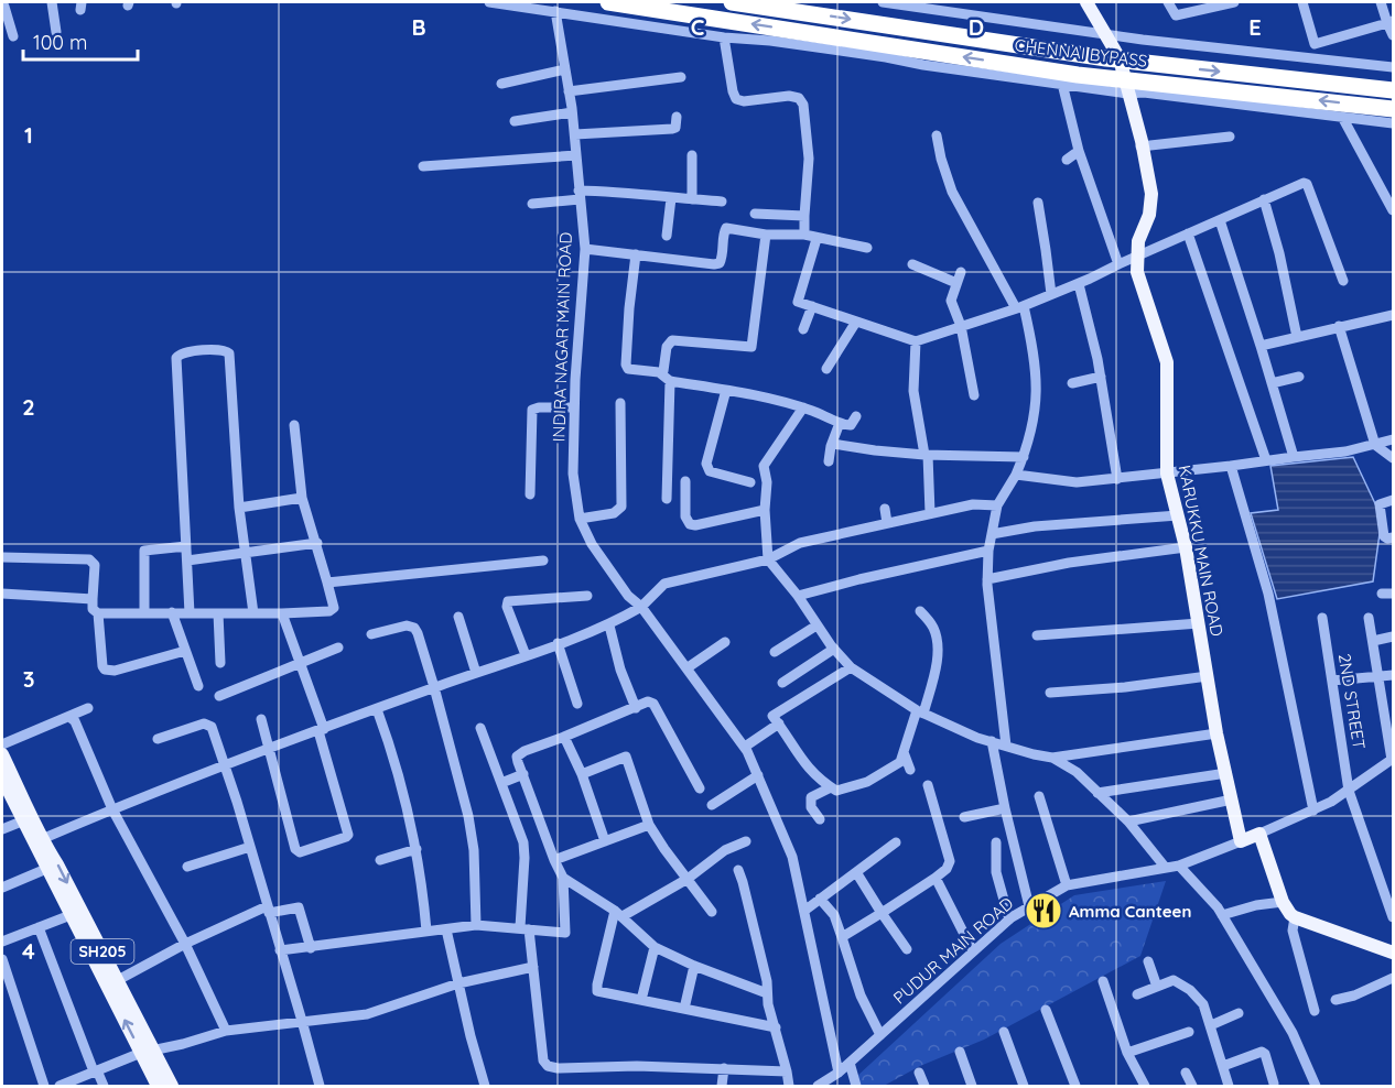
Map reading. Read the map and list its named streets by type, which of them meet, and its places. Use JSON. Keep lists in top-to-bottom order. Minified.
{"streets":{"highway":["CHENNAI BYPASS"],"main road":["KARUKKU MAIN ROAD","SH205"],"street":["INDIRA NAGAR MAIN ROAD","2ND STREET","PUDUR MAIN ROAD"]},"crossings":[["INDIRA NAGAR MAIN ROAD","PUDUR MAIN ROAD"],["KARUKKU MAIN ROAD","PUDUR MAIN ROAD"]],"places":{"restaurant":["Amma Canteen"]},"scale_bar":"100 m","grid":{"columns":["B","C","D","E"],"rows":["1","2","3","4"]}}
